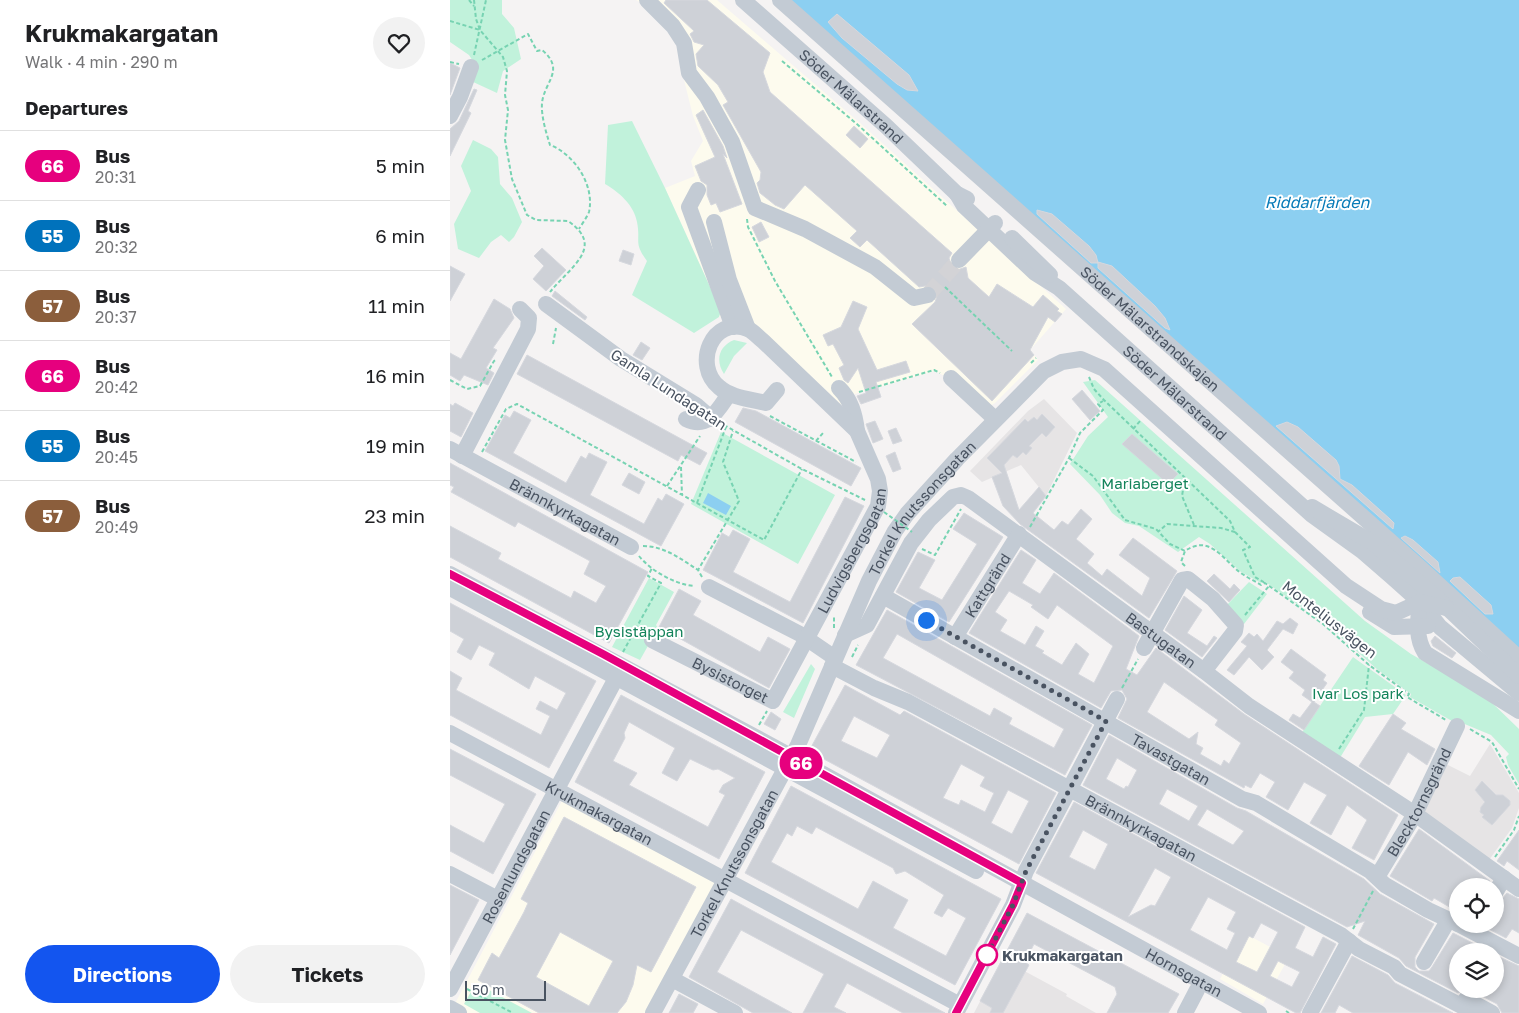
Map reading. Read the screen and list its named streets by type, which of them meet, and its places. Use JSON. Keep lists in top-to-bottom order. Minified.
{"streets":{"street":["Söder Mälarstrand","Söder Mälarstrandskajen","Gamla Lundagatan","Torkel Knutssonsgatan","Brännkyrkagatan","Ludvigsbergsgatan","Kattgränd","Bastugatan","Bysistorget","Tavastgatan","Blecktornsgränd","Krukmakargatan","Rosenlundsgatan","Hornsgatan"],"path":["Monteliusvägen"]},"crossings":[["Söder Mälarstrand","Torkel Knutssonsgatan"],["Gamla Lundagatan","Ludvigsbergsgatan"],["Torkel Knutssonsgatan","Brännkyrkagatan"],["Torkel Knutssonsgatan","Krukmakargatan"],["Torkel Knutssonsgatan","Hornsgatan"],["Brännkyrkagatan","Ludvigsbergsgatan"],["Brännkyrkagatan","Bysistorget"],["Ludvigsbergsgatan","Bysistorget"],["Kattgränd","Bastugatan"],["Kattgränd","Tavastgatan"],["Monteliusvägen","Blecktornsgränd"],["Bastugatan","Blecktornsgränd"],["Tavastgatan","Blecktornsgränd"],["Krukmakargatan","Rosenlundsgatan"],["Rosenlundsgatan","Hornsgatan"]],"water":["Riddarfjärden"],"parks":["Mariaberget","Bysistäppan","Ivar Los park"],"places":["Krukmakargatan"],"lines":["bus line 66"],"scale_bar":"50 m","page":{"heading":[["Krukmakargatan","Walk · 4 min · 290 m"],"Departures"],"on_map":"66","list":[{"mark":"66","name":"Bus","note":"20:31","value":"5 min"},{"mark":"55","name":"Bus","note":"20:32","value":"6 min"},{"mark":"57","name":"Bus","note":"20:37","value":"11 min"},{"mark":"66","name":"Bus","note":"20:42","value":"16 min"},{"mark":"55","name":"Bus","note":"20:45","value":"19 min"},{"mark":"57","name":"Bus","note":"20:49","value":"23 min"}],"buttons":["Directions","Tickets"],"scale":"50 m"}}
